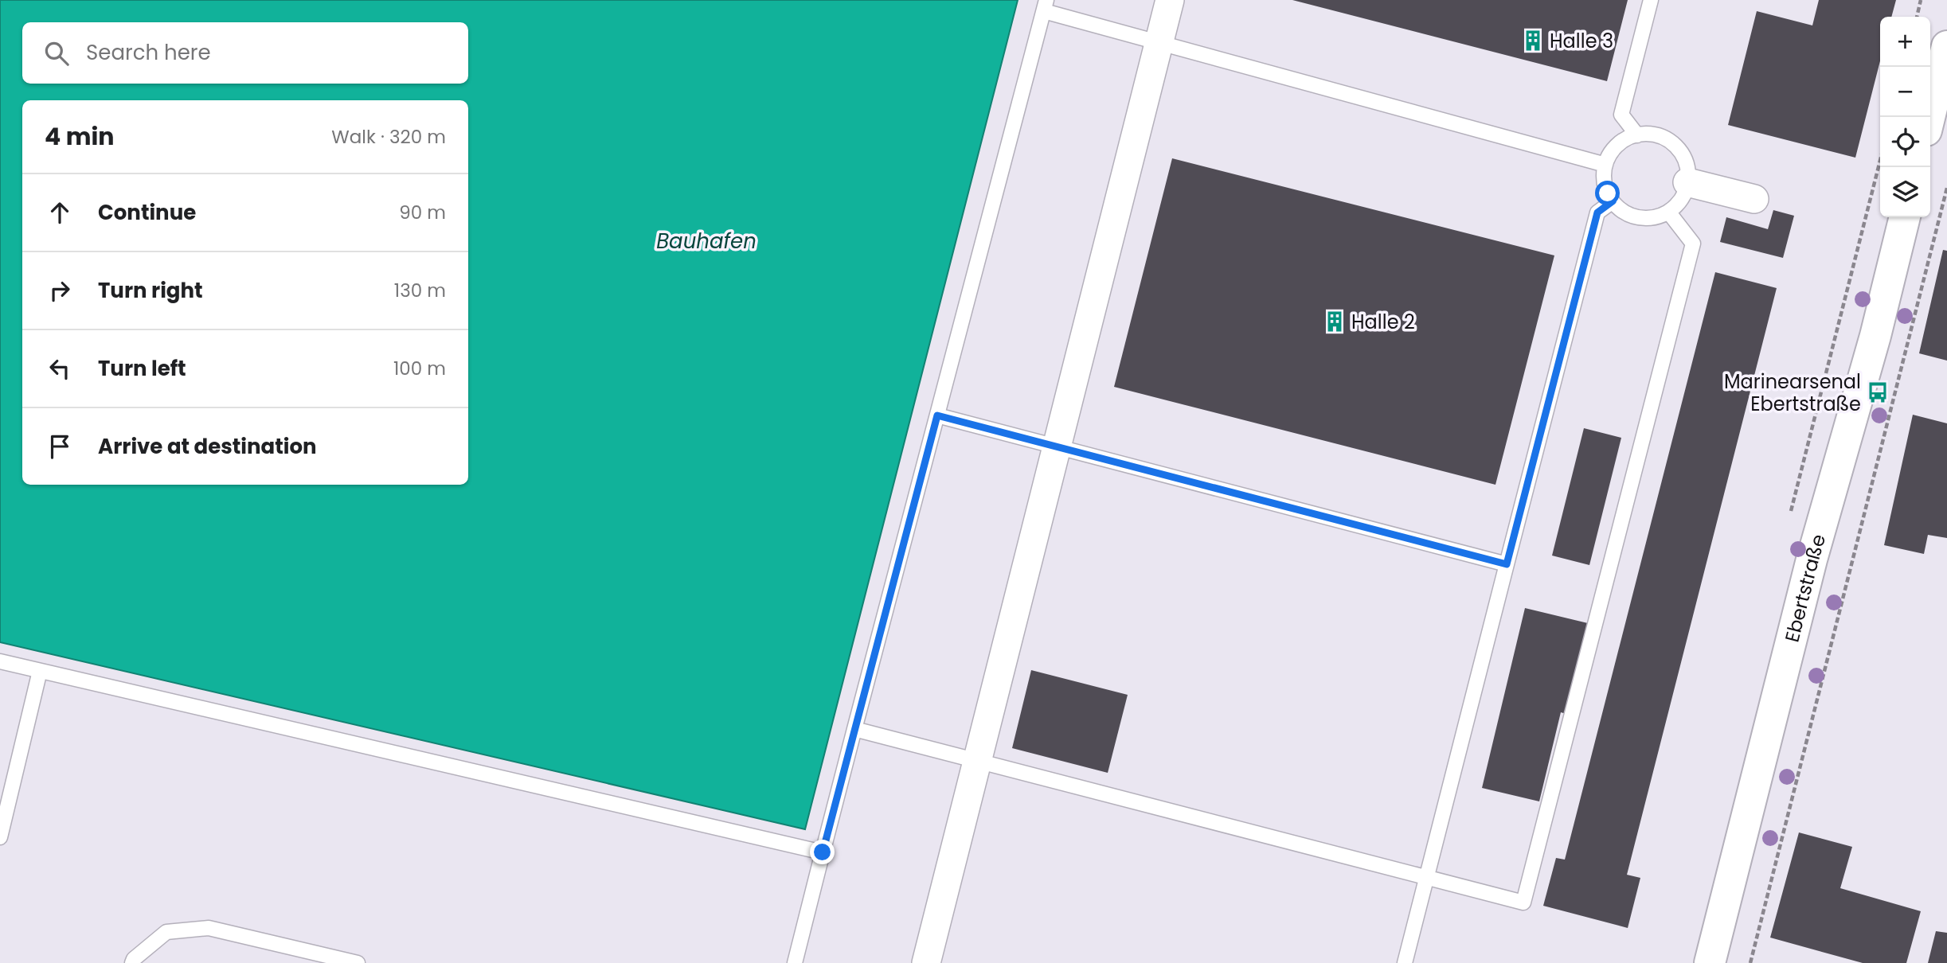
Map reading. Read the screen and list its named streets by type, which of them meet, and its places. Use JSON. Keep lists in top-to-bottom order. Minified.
{"streets":{"street":["Ebertstraße"]},"water":["Bauhafen"],"places":{"building":["Halle 3","Halle 2"],"bus stop":["Marinearsenal Ebertstraße"]},"page":{"map_buttons":["+","−"],"search":"Search here","heading":["4 min","Walk · 320 m"],"list":[["Continue","90 m"],["Turn right","130 m"],["Turn left","100 m"],"Arrive at destination"]}}
